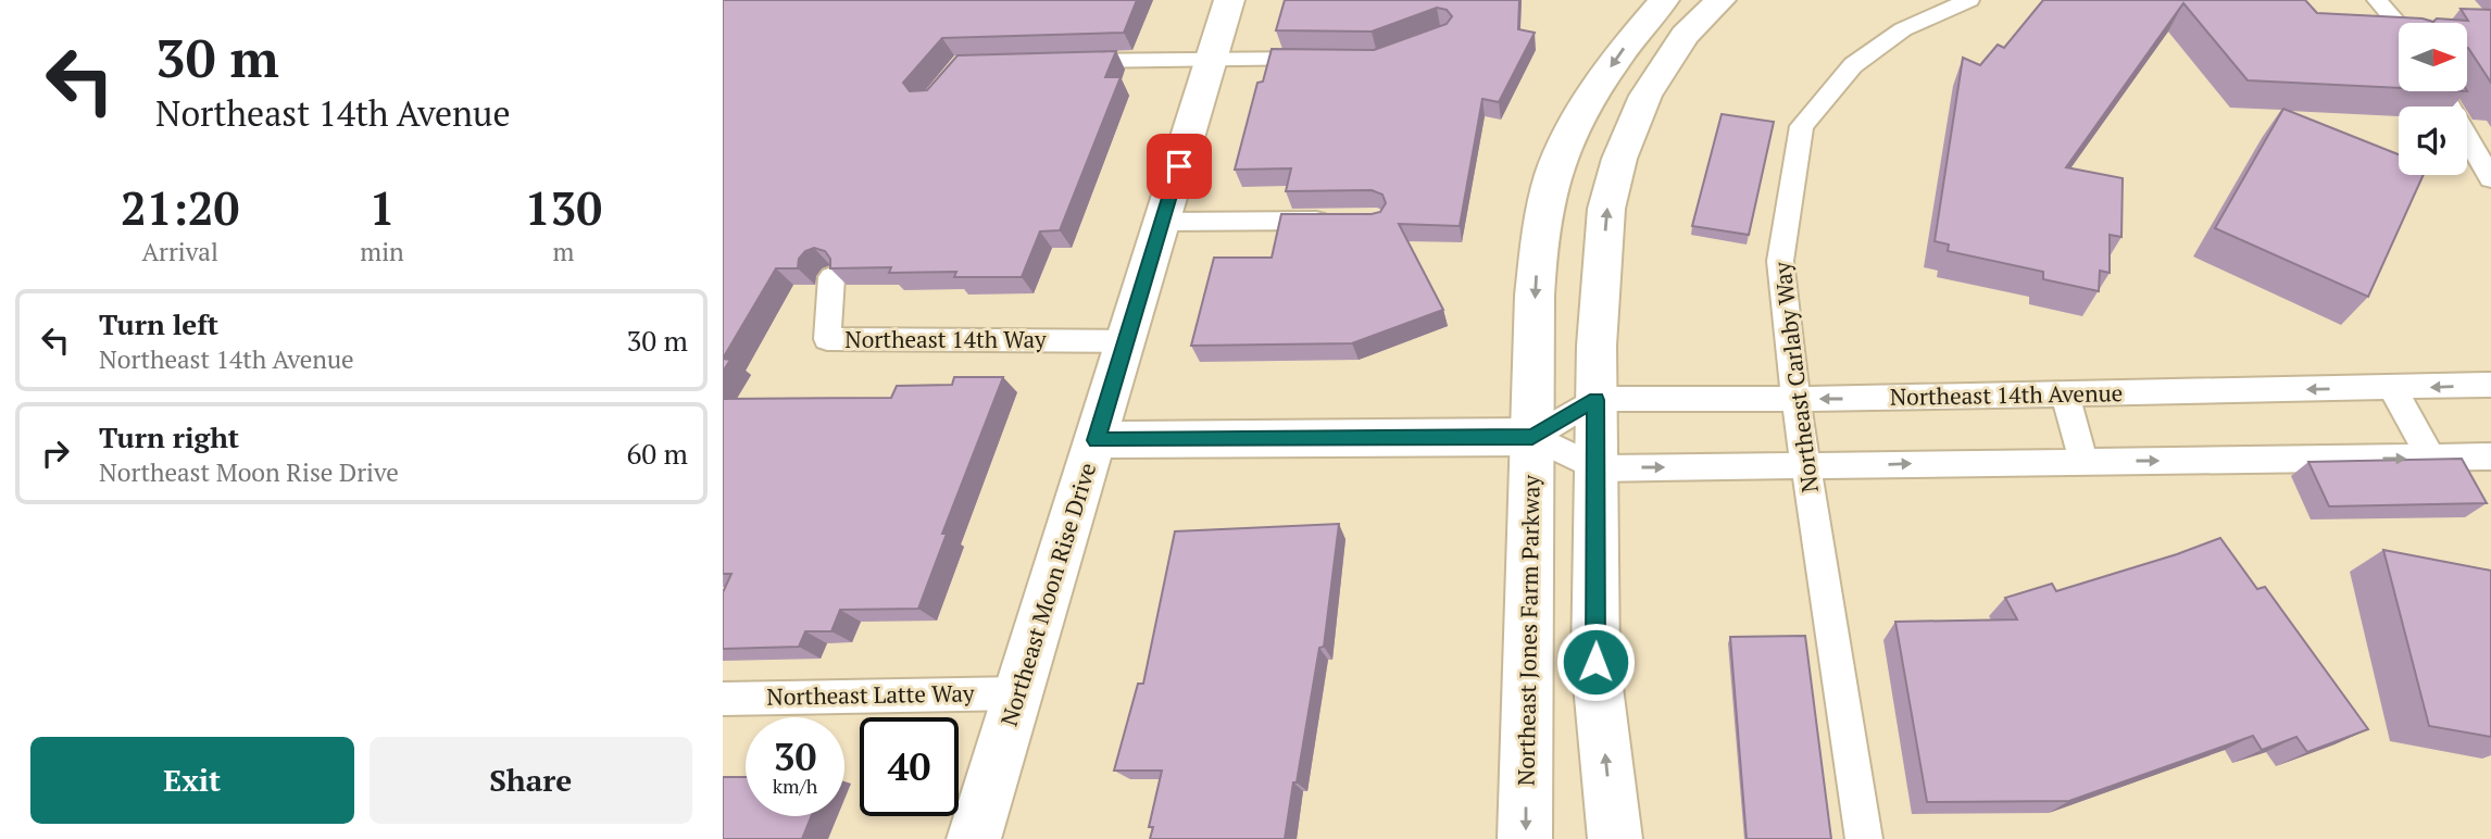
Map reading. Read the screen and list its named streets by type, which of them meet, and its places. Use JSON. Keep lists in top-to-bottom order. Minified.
{"streets":{"street":["Northeast Moon Rise Drive","Northeast Jones Farm Parkway"],"lane":["Northeast 14th Way","Northeast Carlaby Way","Northeast 14th Avenue","Northeast Latte Way"]},"crossings":[["Northeast 14th Way","Northeast Moon Rise Drive"],["Northeast Carlaby Way","Northeast 14th Avenue"],["Northeast Moon Rise Drive","Northeast Latte Way"]],"north":"right","page":{"turn":["30 m","Northeast 14th Avenue"],"eta":["21:20","Arrival","1","min","130","m"],"list":[{"name":"Turn left","note":"Northeast 14th Avenue","value":"30 m"},{"name":"Turn right","note":"Northeast Moon Rise Drive","value":"60 m"}],"speed":"30 km/h","limit":"40","buttons":["Exit","Share"]}}
